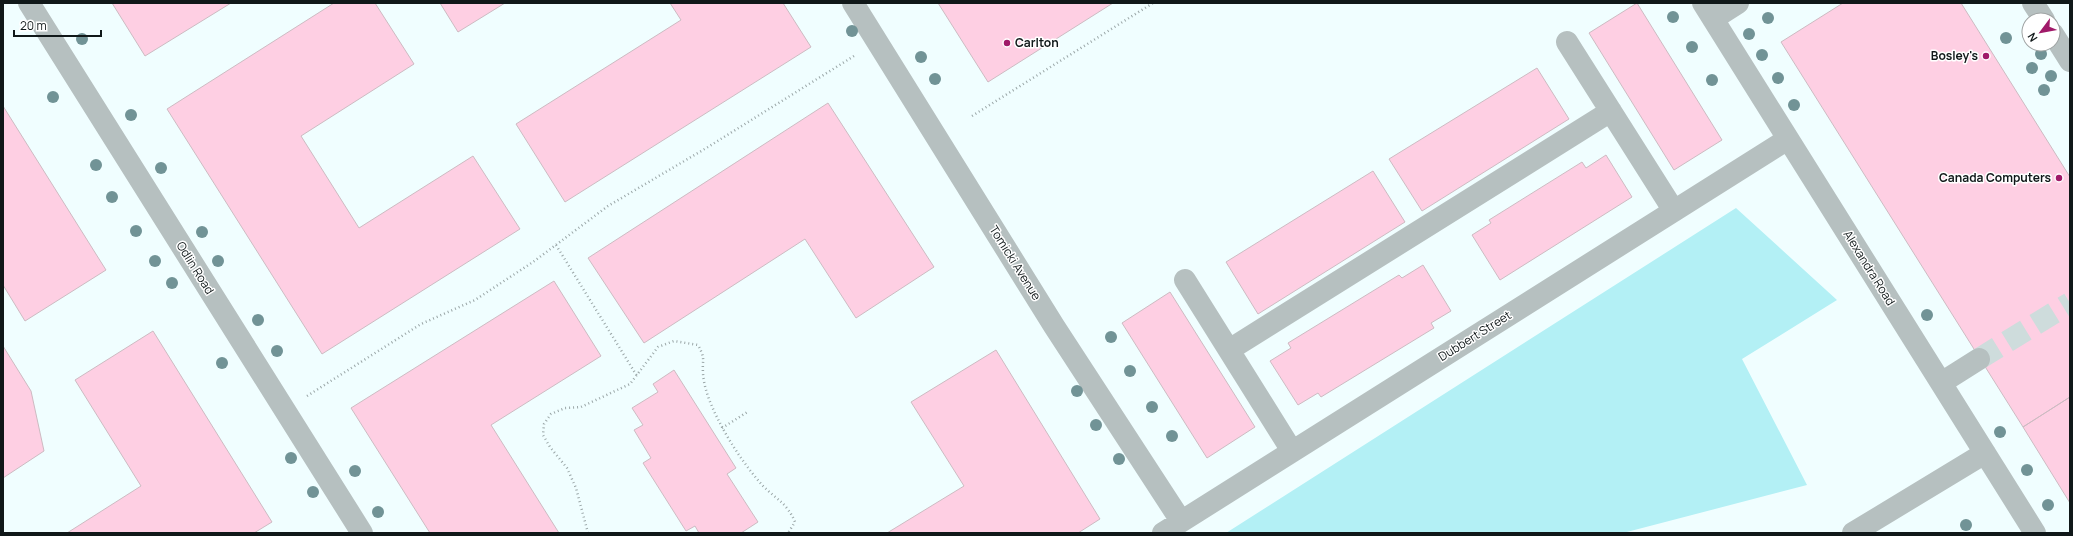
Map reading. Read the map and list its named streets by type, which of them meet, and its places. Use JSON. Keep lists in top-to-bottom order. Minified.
{"streets":{"street":["Tomicki Avenue","Odlin Road","Alexandra Road","Dubbert Street"]},"crossings":[["Tomicki Avenue","Dubbert Street"],["Alexandra Road","Dubbert Street"]],"places":["Carlton","Bosley's","Canada Computers"],"scale_bar":"20 m","north":"bottom left"}
